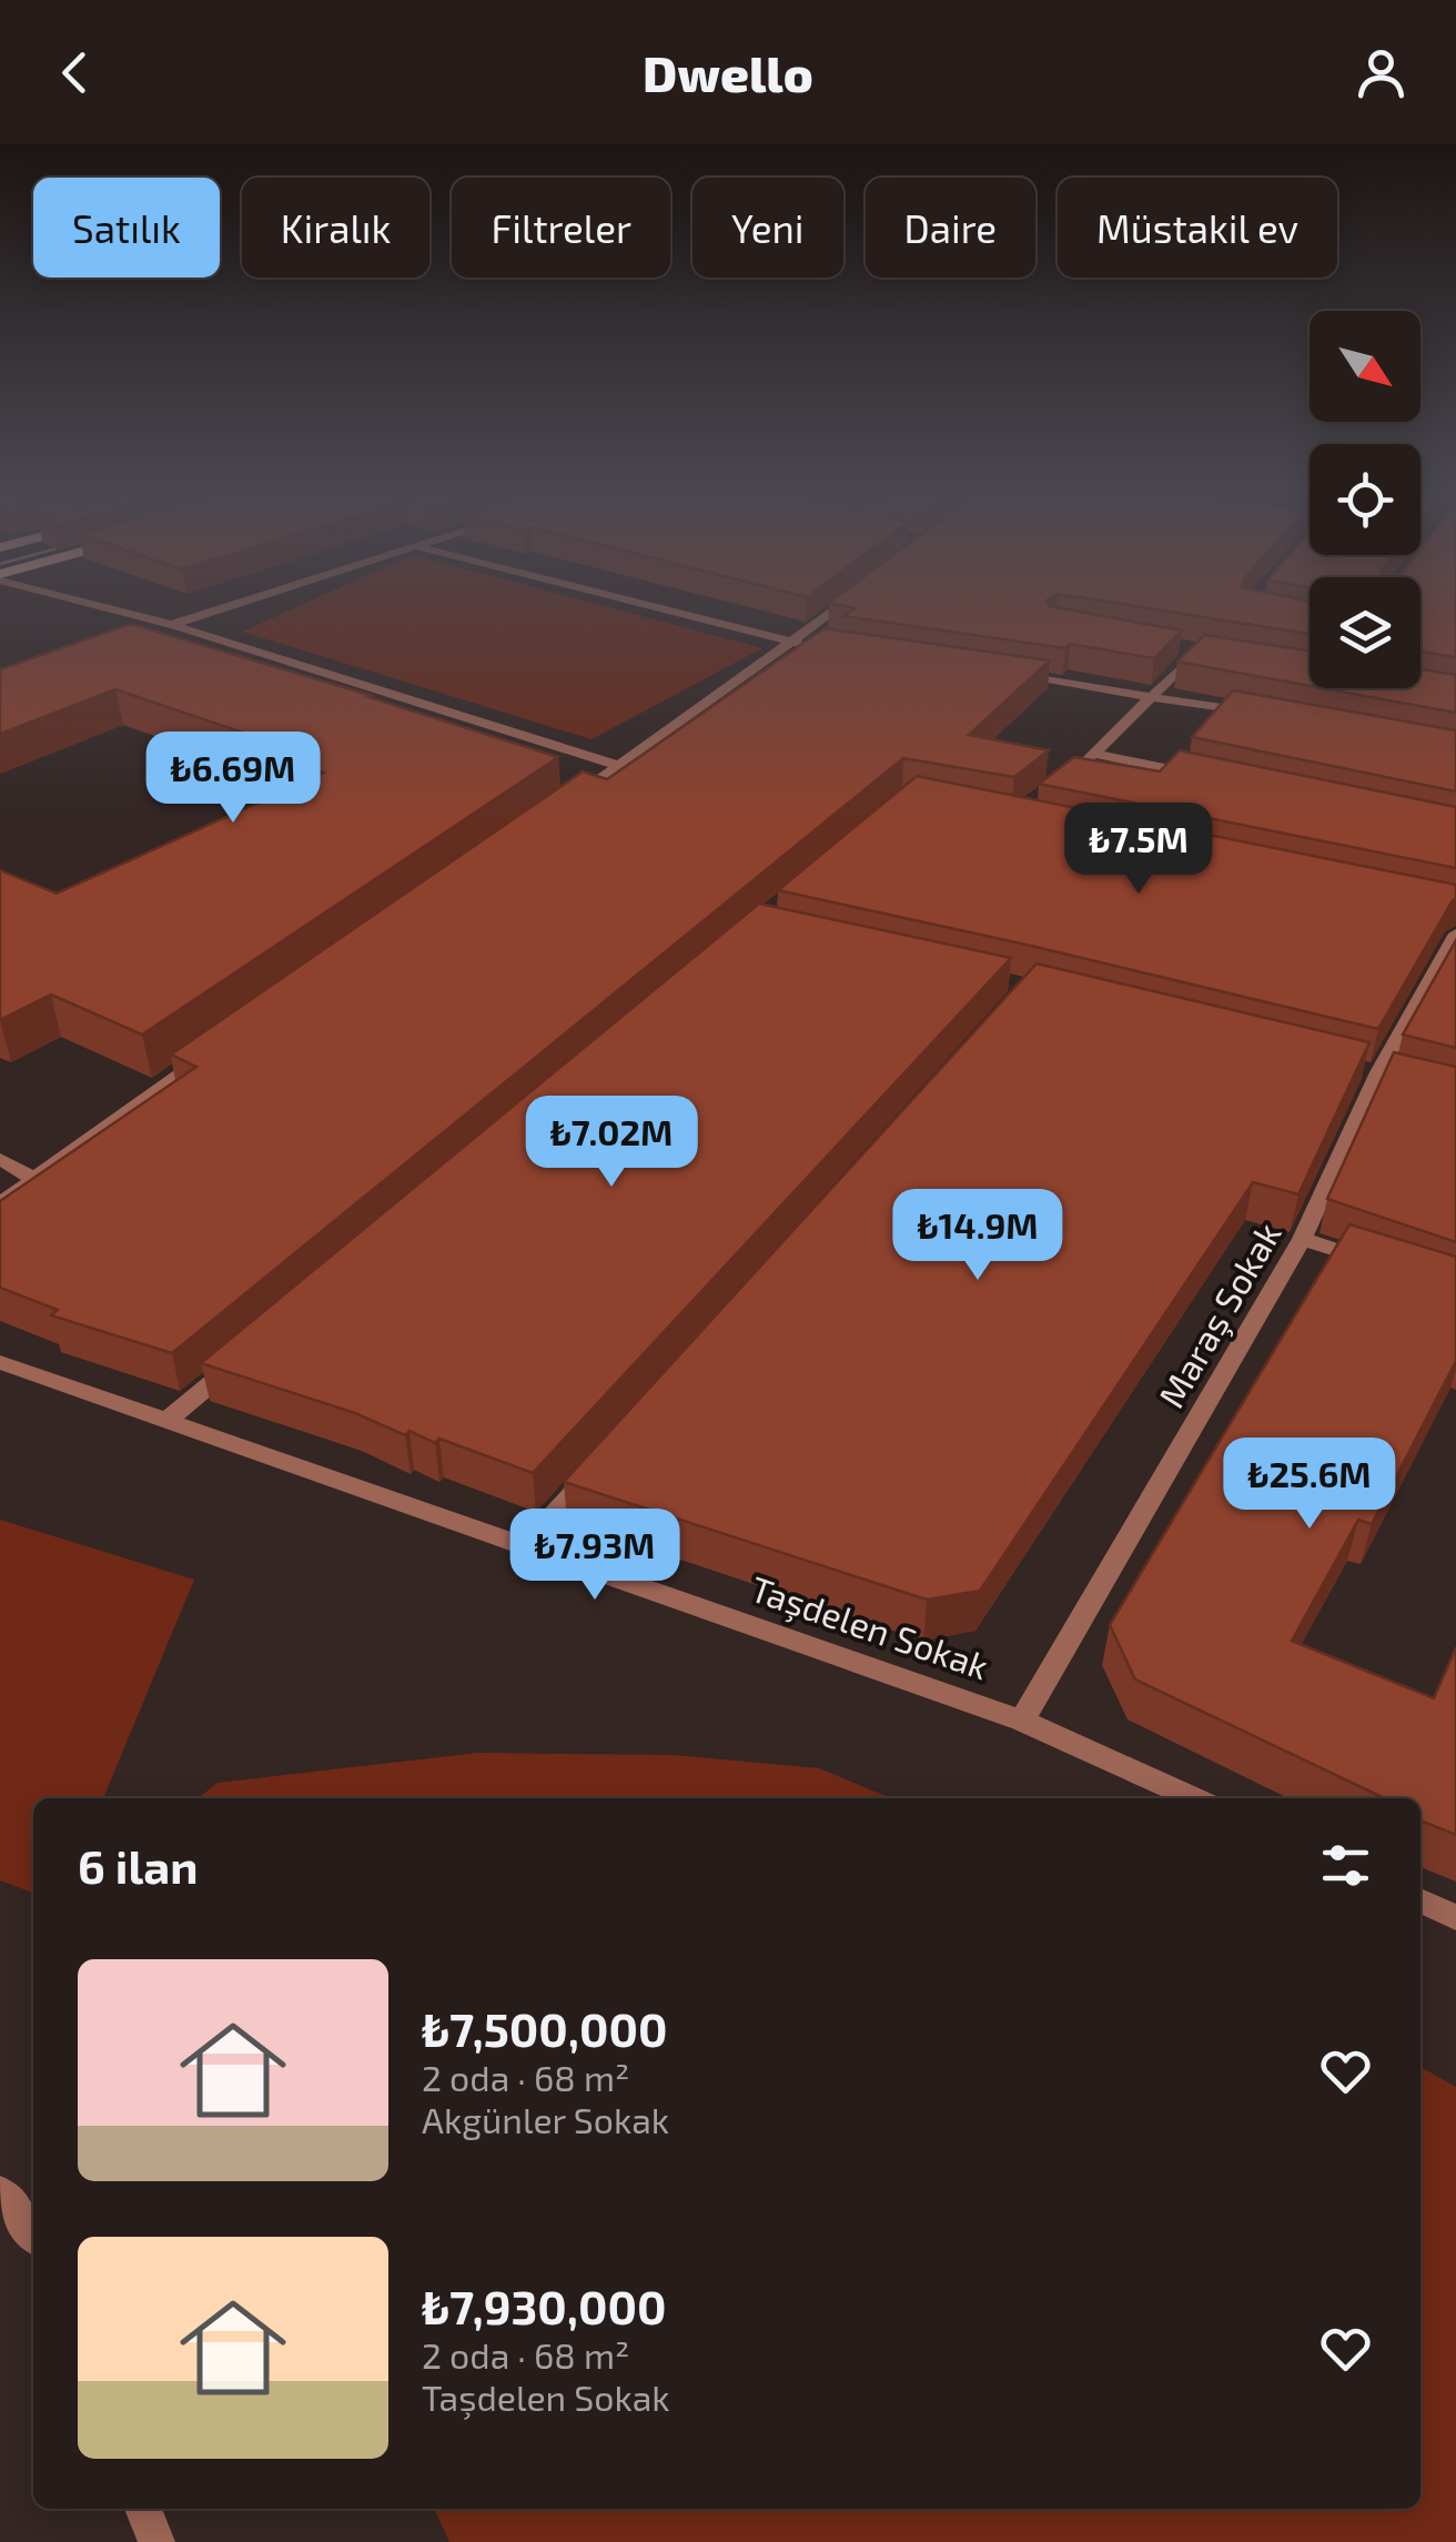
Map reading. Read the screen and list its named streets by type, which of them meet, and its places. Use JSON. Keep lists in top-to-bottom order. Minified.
{"streets":{"street":["Maraş Sokak","Taşdelen Sokak"]},"crossings":[["Maraş Sokak","Taşdelen Sokak"]],"north":"bottom right","page":{"header":"Dwello","chip":["Satılık","Kiralık","Filtreler","Yeni","Daire","Müstakil ev"],"price":["₺6.69M","₺7.5M","₺7.02M","₺14.9M","₺25.6M","₺7.93M"],"heading":"6 ilan","list":[{"name":"₺7,500,000","note":"2 oda · 68 m² · Akgünler Sokak"},{"name":"₺7,930,000","note":"2 oda · 68 m² · Taşdelen Sokak"}]}}
